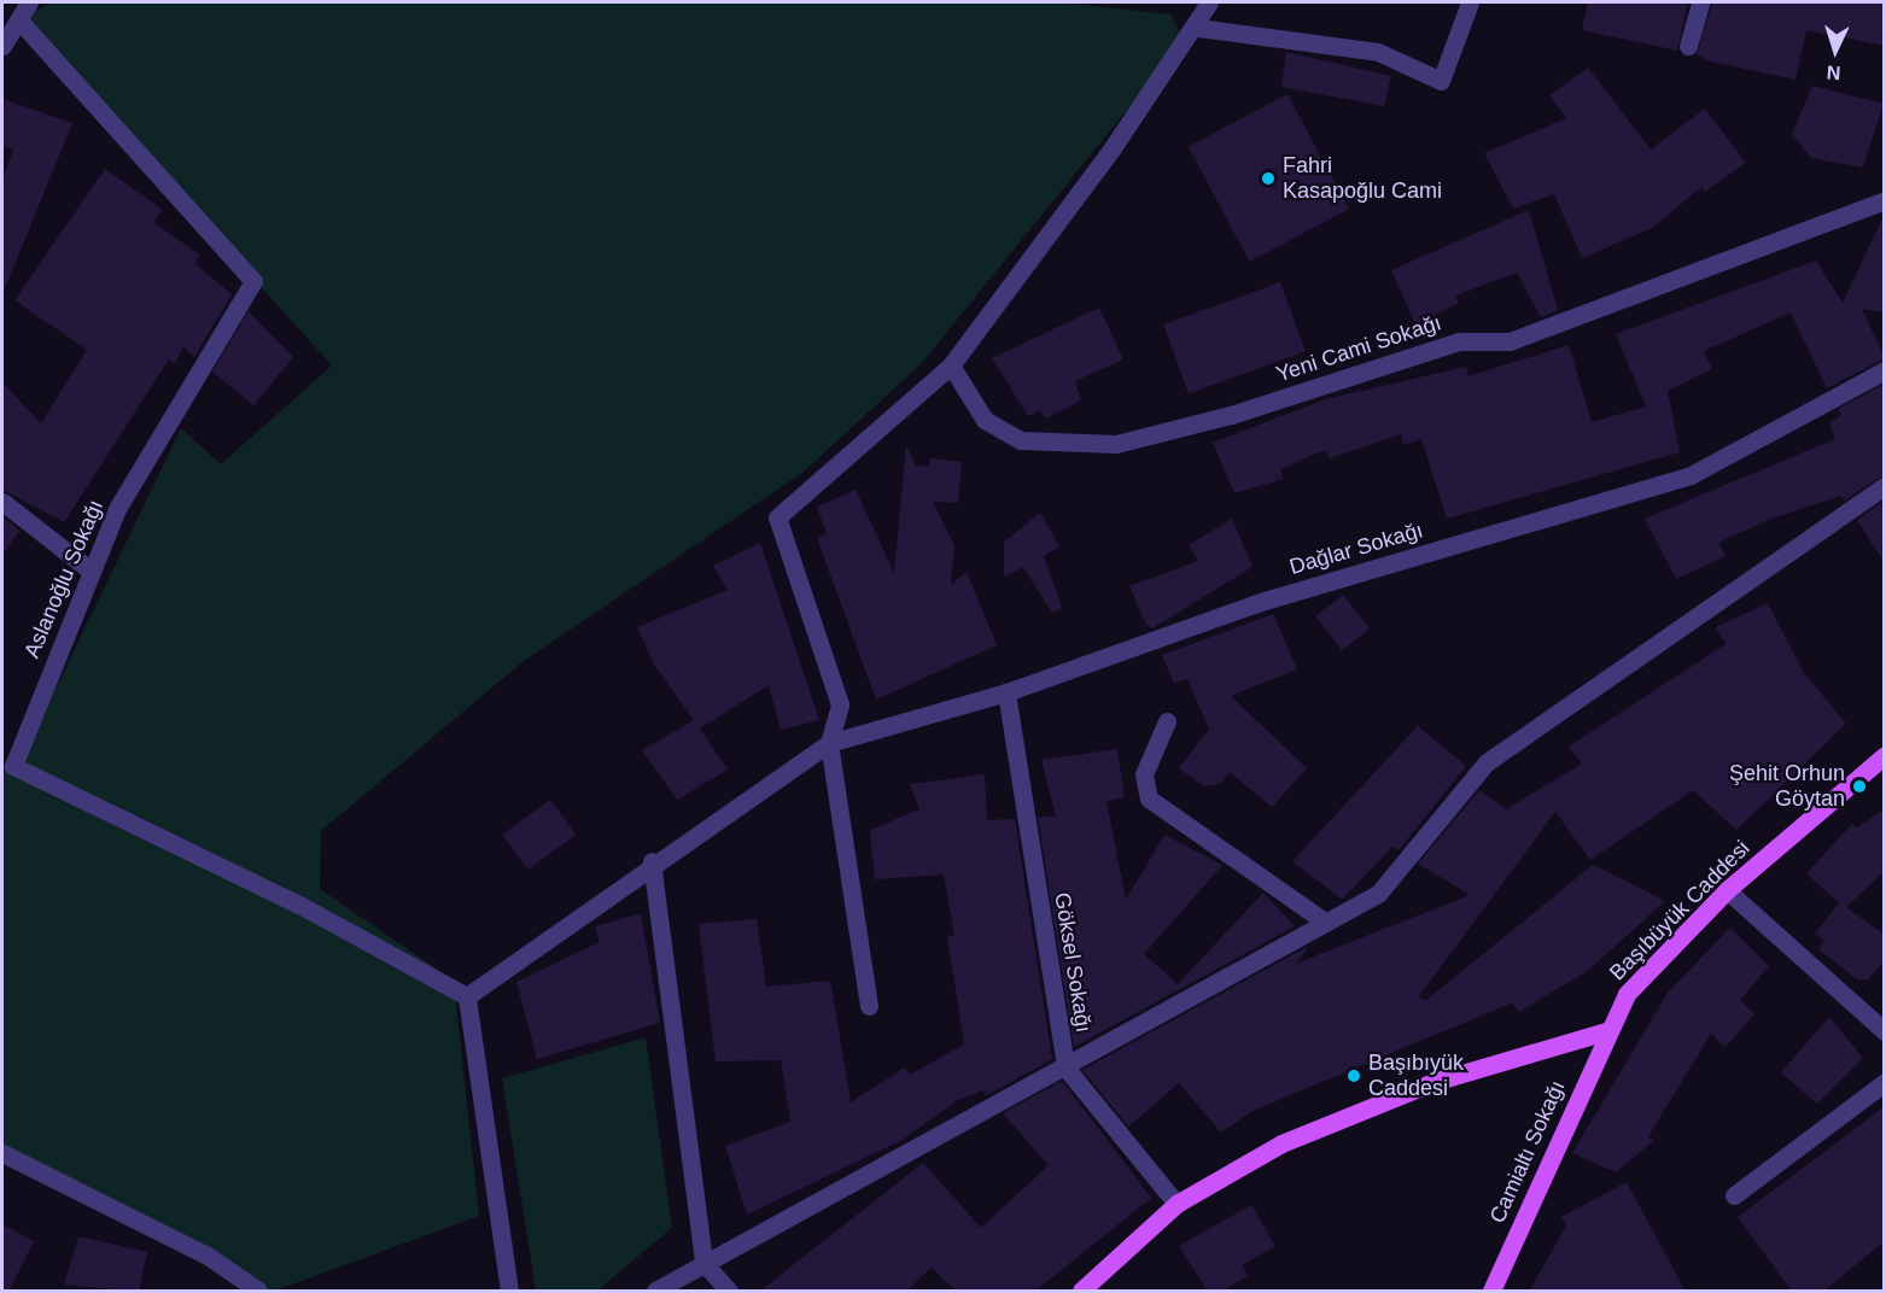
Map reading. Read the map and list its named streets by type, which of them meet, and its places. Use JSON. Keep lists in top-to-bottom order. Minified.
{"streets":{"main road":["Başıbüyük Caddesi","Camialtı Sokağı"],"street":["Yeni Cami Sokağı","Dağlar Sokağı","Aslanoğlu Sokağı","Göksel Sokağı"]},"crossings":[["Dağlar Sokağı","Aslanoğlu Sokağı"],["Dağlar Sokağı","Göksel Sokağı"],["Başıbüyük Caddesi","Camialtı Sokağı"]],"places":["Fahri Kasapoğlu Cami","Şehit Orhun Göytan","Başıbıyük Caddesi"],"north":"bottom"}
